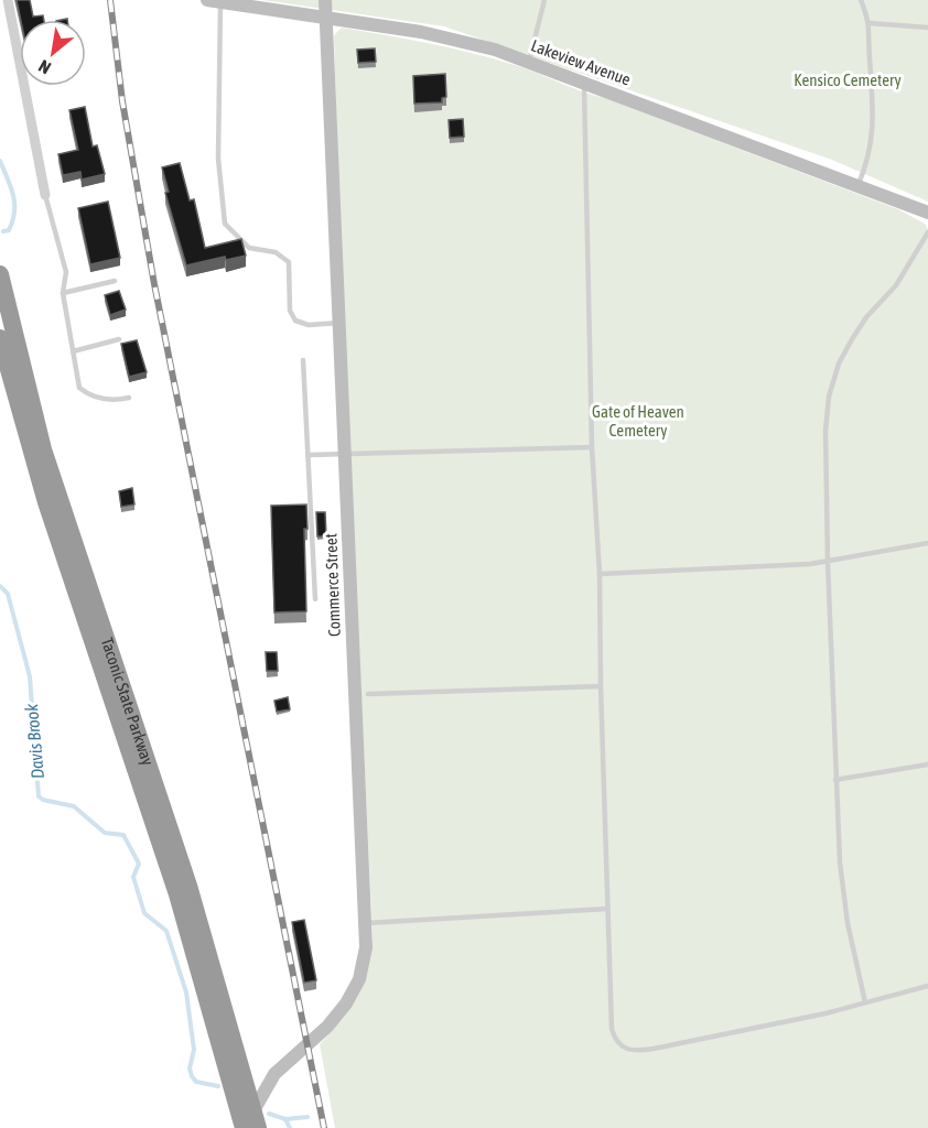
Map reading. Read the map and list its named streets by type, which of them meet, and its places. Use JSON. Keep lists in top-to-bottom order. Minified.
{"streets":{"highway":["Taconic State Parkway"],"street":["Lakeview Avenue","Commerce Street"]},"crossings":[["Lakeview Avenue","Commerce Street"],["Commerce Street","Taconic State Parkway"]],"water":["Davis Brook"],"parks":["Kensico Cemetery","Gate of Heaven Cemetery"],"north":"bottom left"}
